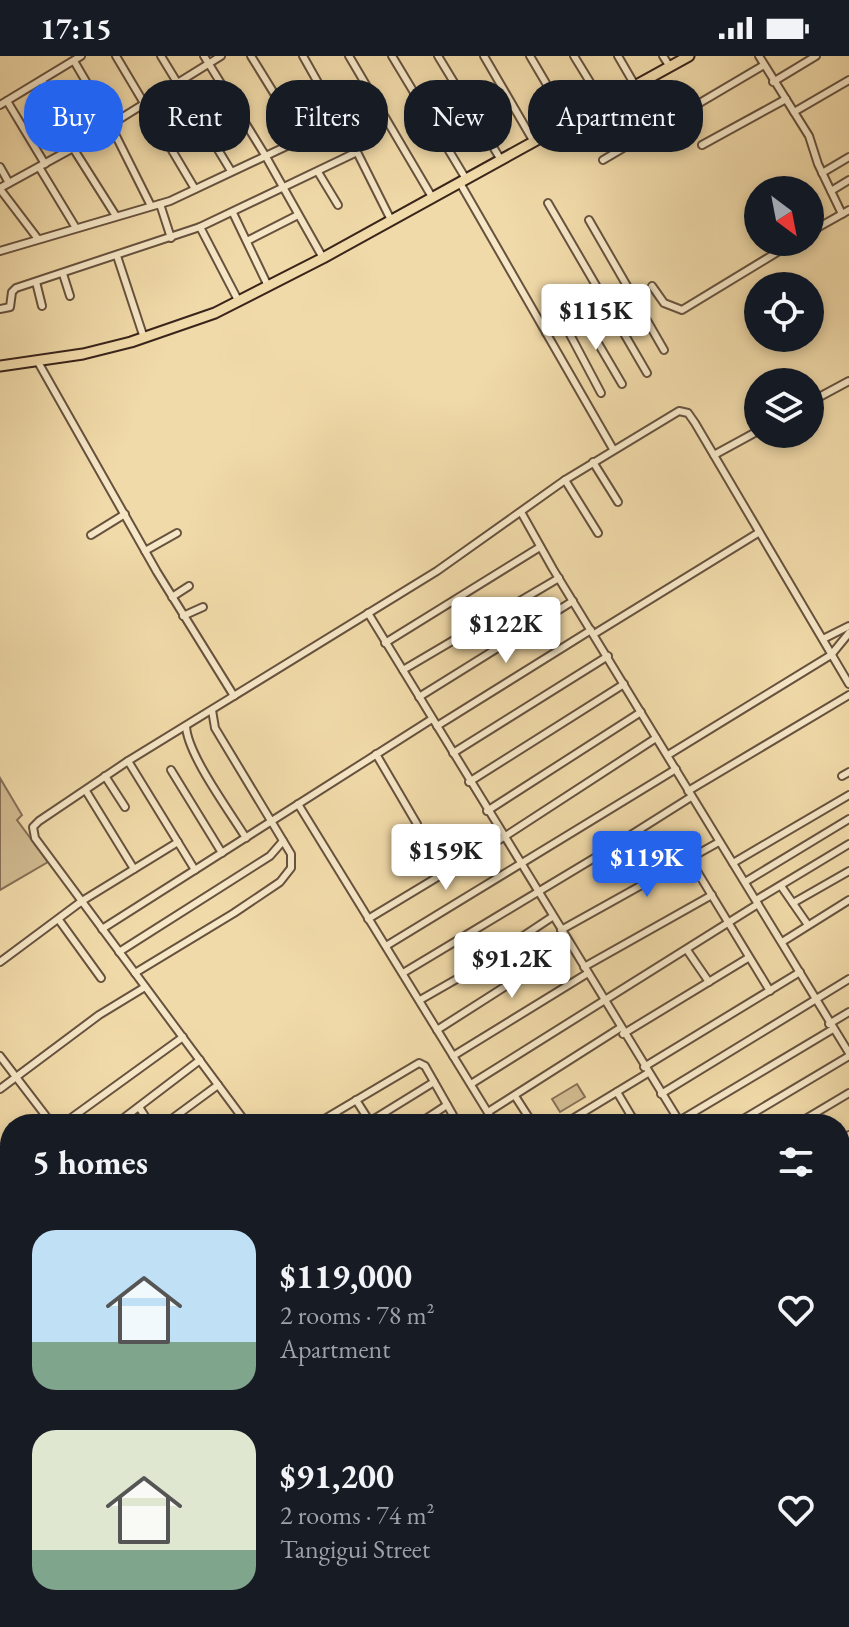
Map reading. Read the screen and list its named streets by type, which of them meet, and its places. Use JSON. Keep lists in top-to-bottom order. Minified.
{"north":"bottom right","page":{"status":"17:15","chip":["Buy","Rent","Filters","New","Apartment"],"price":["$115K","$122K","$159K","$119K","$91.2K"],"heading":"5 homes","list":[{"name":"$119,000","note":"2 rooms · 78 m² · Apartment"},{"name":"$91,200","note":"2 rooms · 74 m² · Tangigui Street"}]}}
